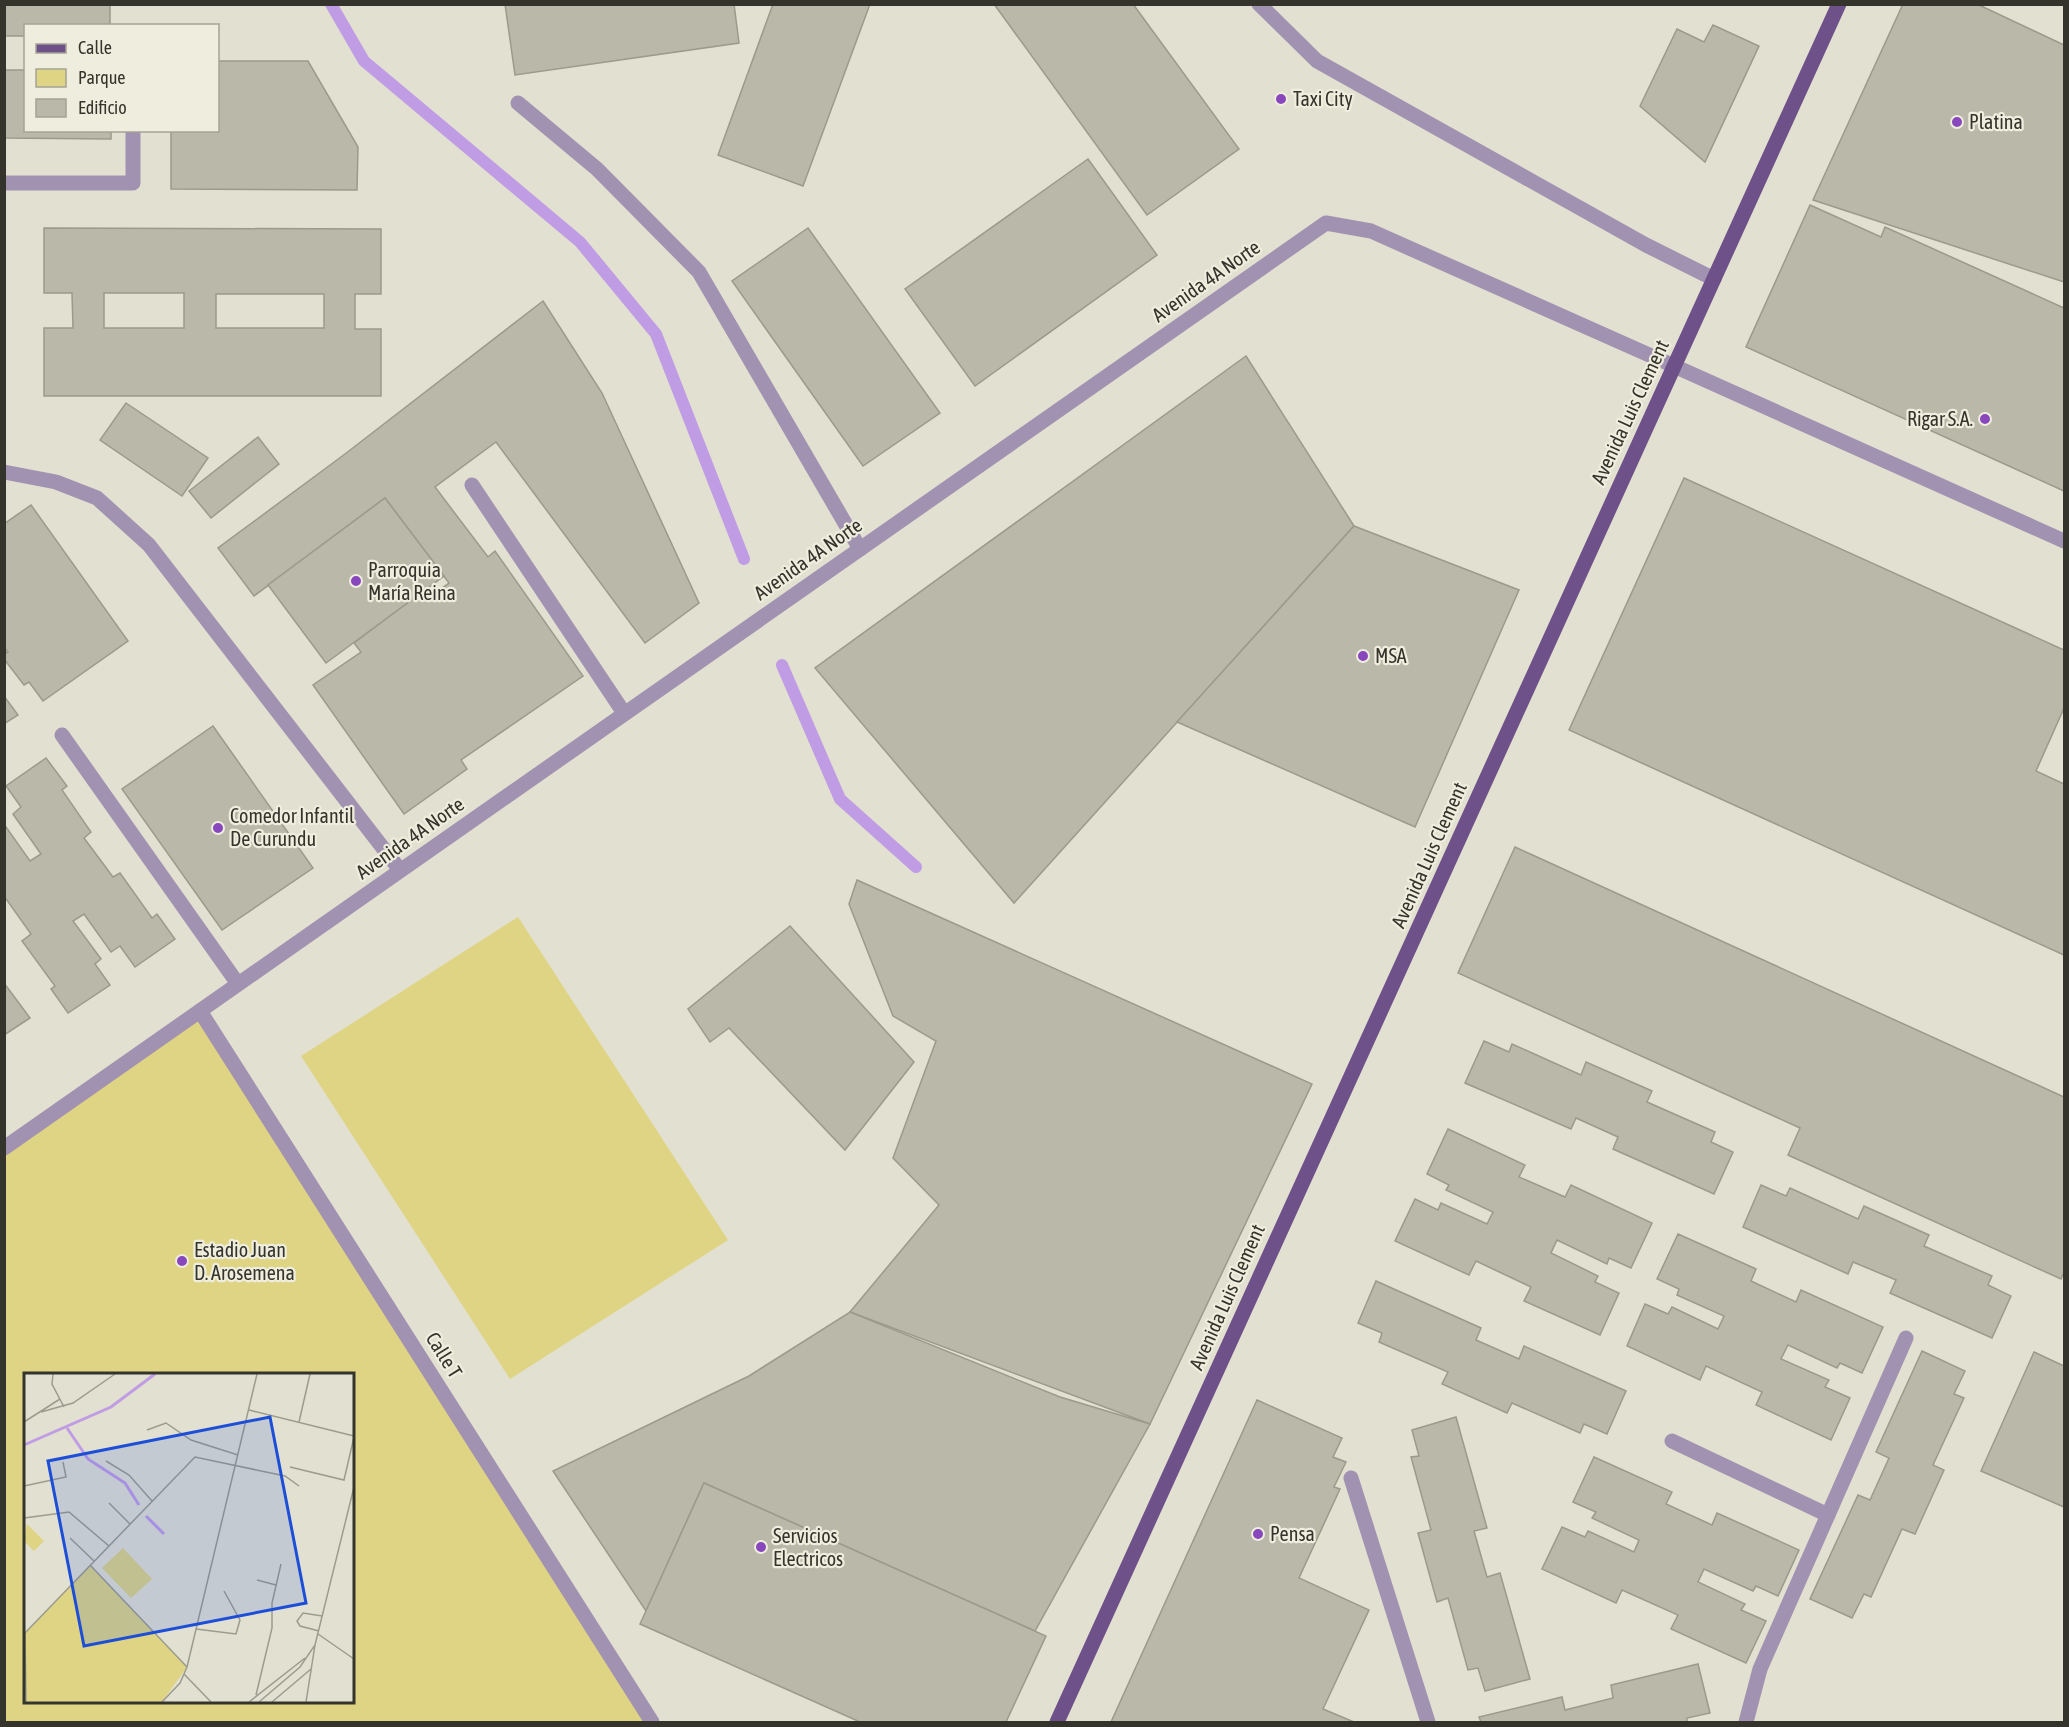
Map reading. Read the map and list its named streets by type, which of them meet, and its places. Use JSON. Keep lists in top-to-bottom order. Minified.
{"streets":{"main road":["Avenida Luis Clement"],"street":["Avenida 4A Norte","Calle T"]},"crossings":[["Avenida 4A Norte","Avenida Luis Clement"],["Avenida 4A Norte","Calle T"]],"places":["Taxi City","Platina","Rigar S.A.","Parroquia María Reina","MSA","Comedor Infantil De Curundu","Estadio Juan D. Arosemena","Pensa","Servicios Electricos"],"legend":["Calle","Parque","Edificio"]}
